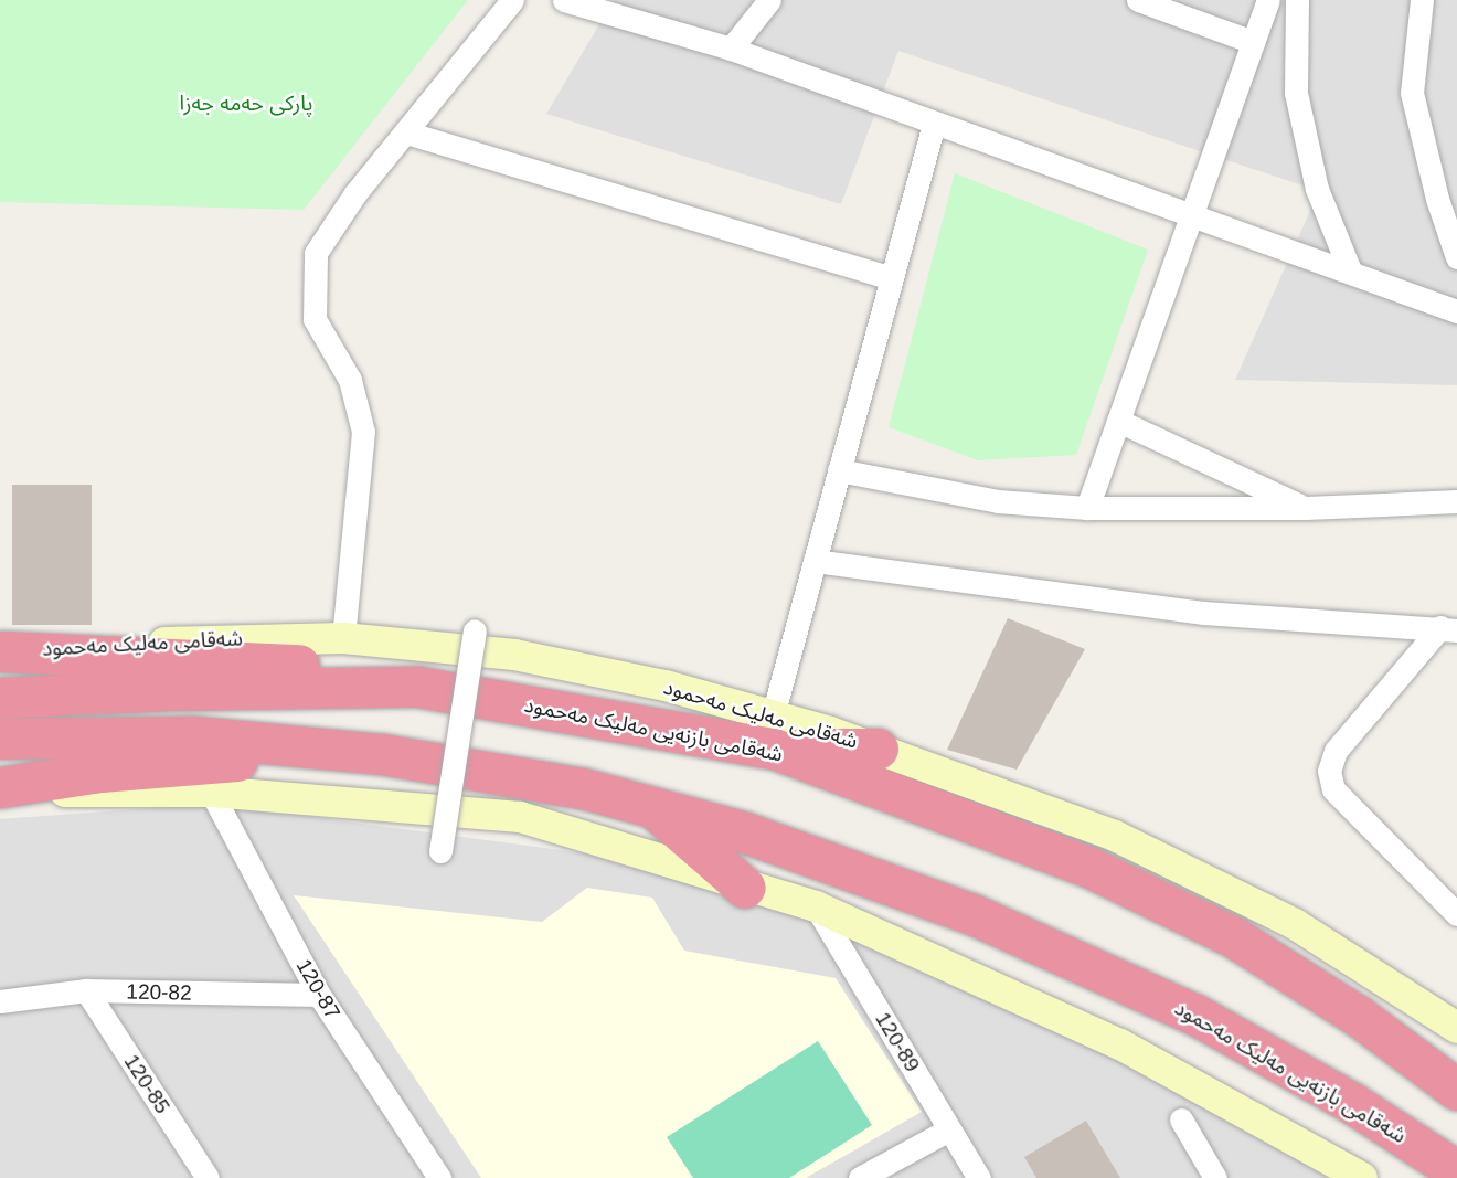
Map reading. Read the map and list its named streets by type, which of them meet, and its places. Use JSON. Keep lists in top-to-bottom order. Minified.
{"streets":{"highway":["شەقامی بازنەیی مەلیک مەحمود"],"main road":["شەقامی مەلیک مەحمود"],"street":["120-87","120-82","120-89","120-85"]},"crossings":[["شەقامی مەلیک مەحمود","شەقامی بازنەیی مەلیک مەحمود"],["120-87","120-82"],["120-82","120-85"]],"parks":["پارکی حەمە جەزا"]}
